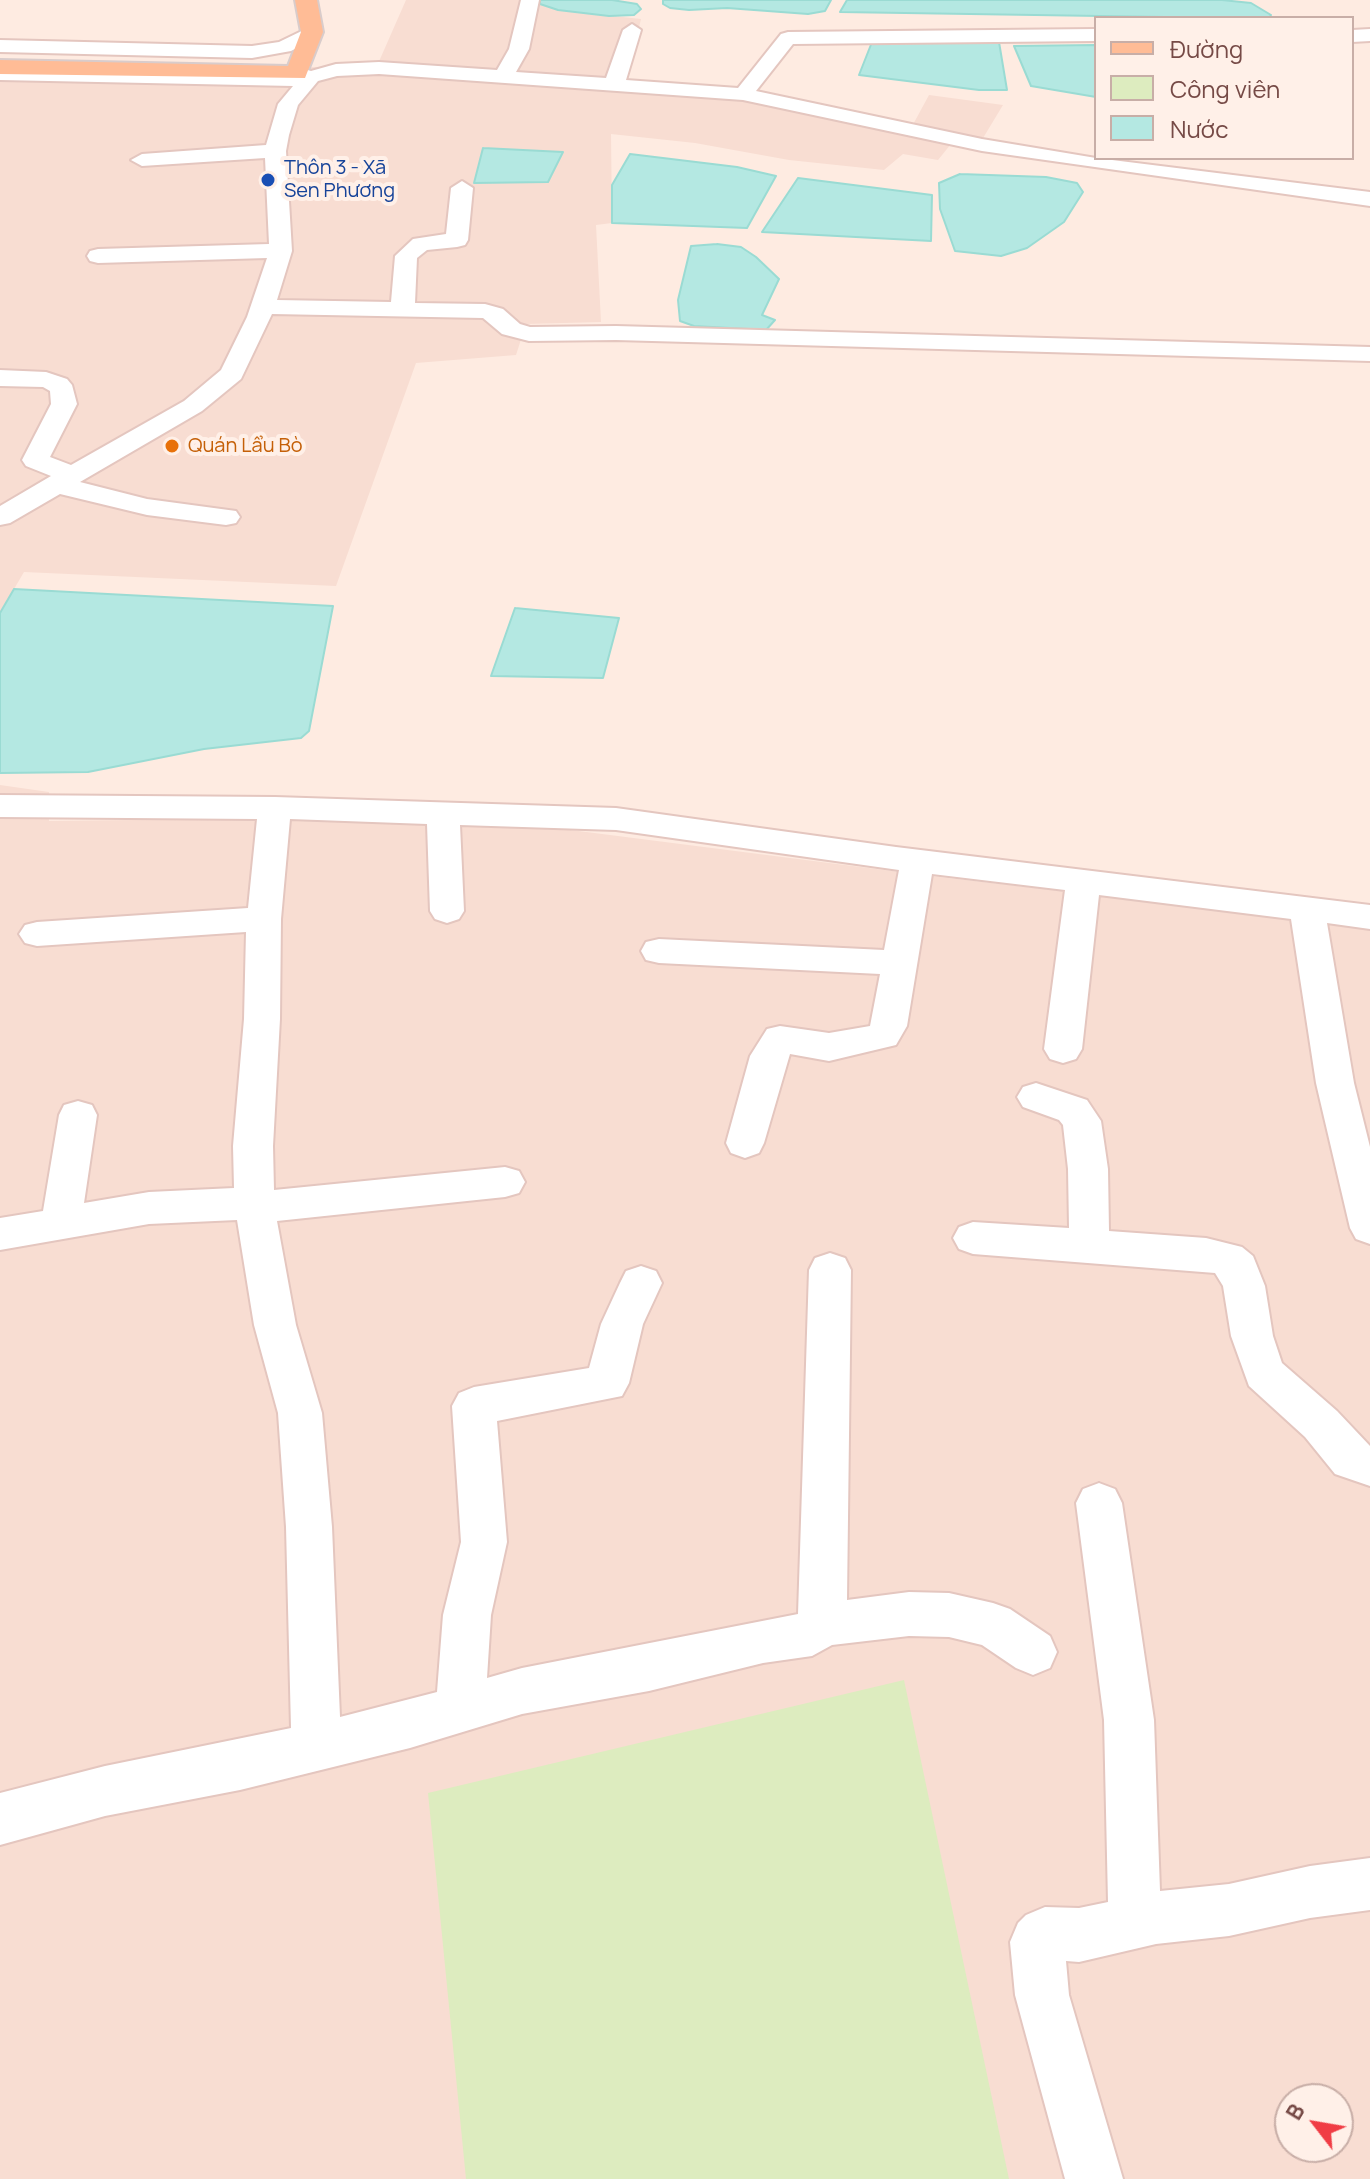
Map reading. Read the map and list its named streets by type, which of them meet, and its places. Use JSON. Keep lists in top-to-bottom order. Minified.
{"places":["Thôn 3 - Xã Sen Phương","Quán Lẩu Bò"],"legend":["Đường","Công viên","Nước"],"north":"top left"}
